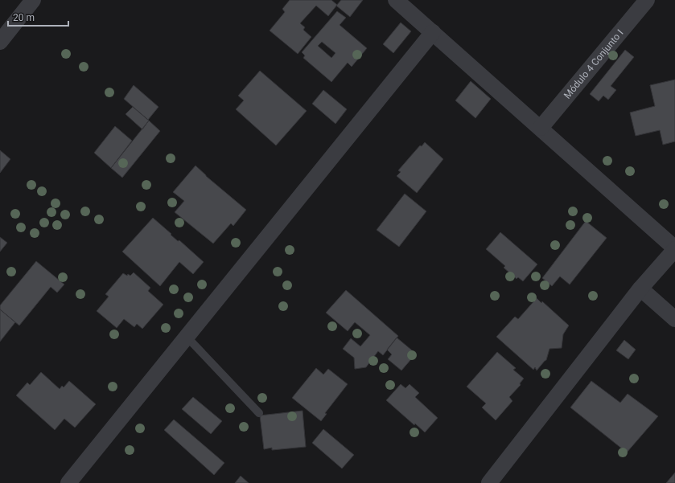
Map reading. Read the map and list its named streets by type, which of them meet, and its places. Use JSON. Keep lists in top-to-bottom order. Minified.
{"streets":{"street":["Módulo 4 Conjunto I"]},"scale_bar":"20 m"}
